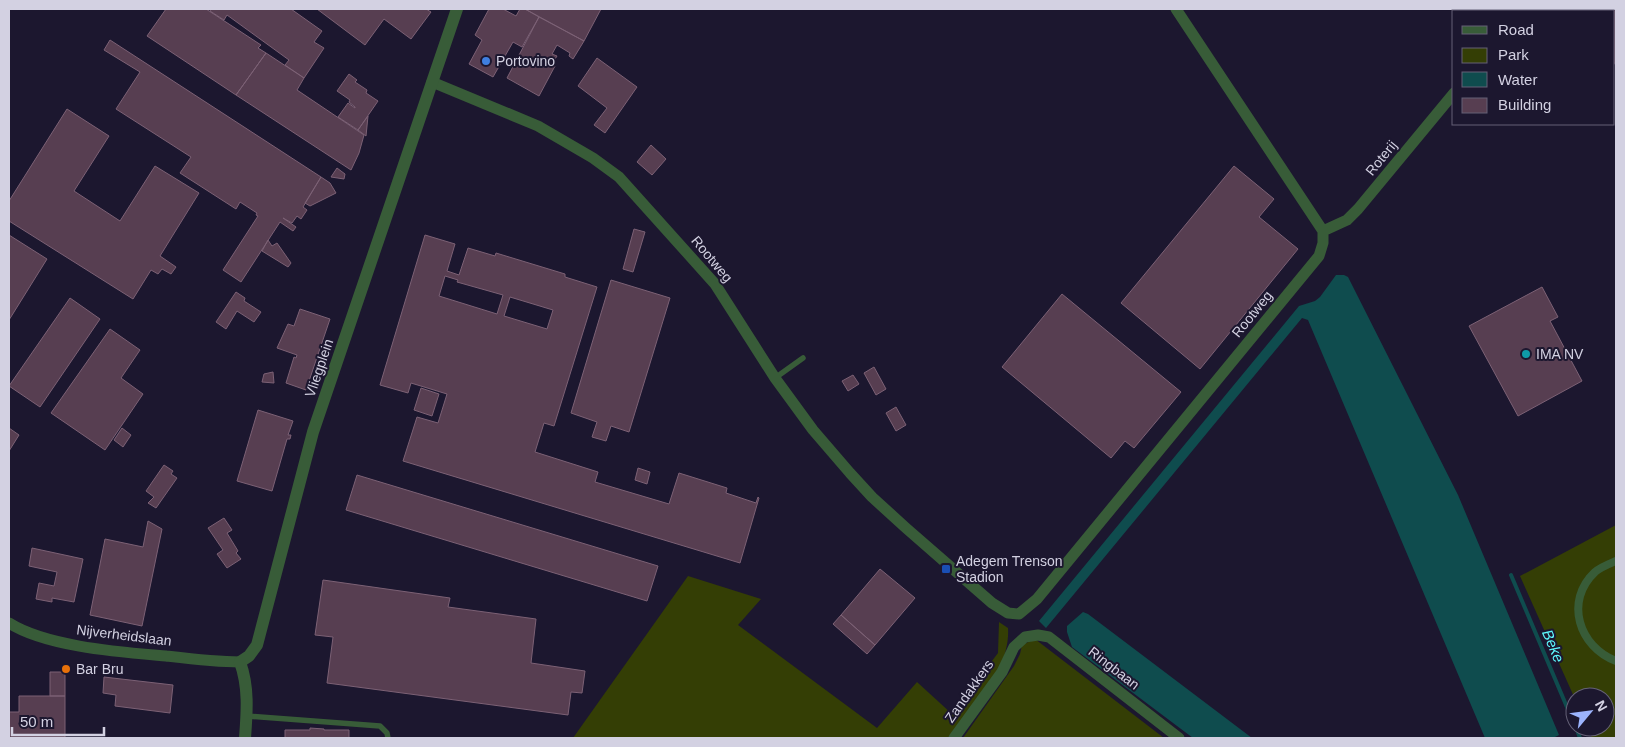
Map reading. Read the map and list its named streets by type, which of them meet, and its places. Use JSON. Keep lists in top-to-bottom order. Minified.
{"streets":{"street":["Roterij","Rootweg","Vliegplein","Nijverheidslaan","Ringbaan","Zandakkers"]},"crossings":[["Roterij","Rootweg"],["Rootweg","Vliegplein"],["Vliegplein","Nijverheidslaan"],["Ringbaan","Zandakkers"]],"water":["Beke"],"places":{"other":["Portovino","IMA NV","Bar Bru"],"transit":["Adegem Trenson Stadion"]},"legend":["Road","Park","Water","Building"],"scale_bar":"50 m","north":"top right"}
